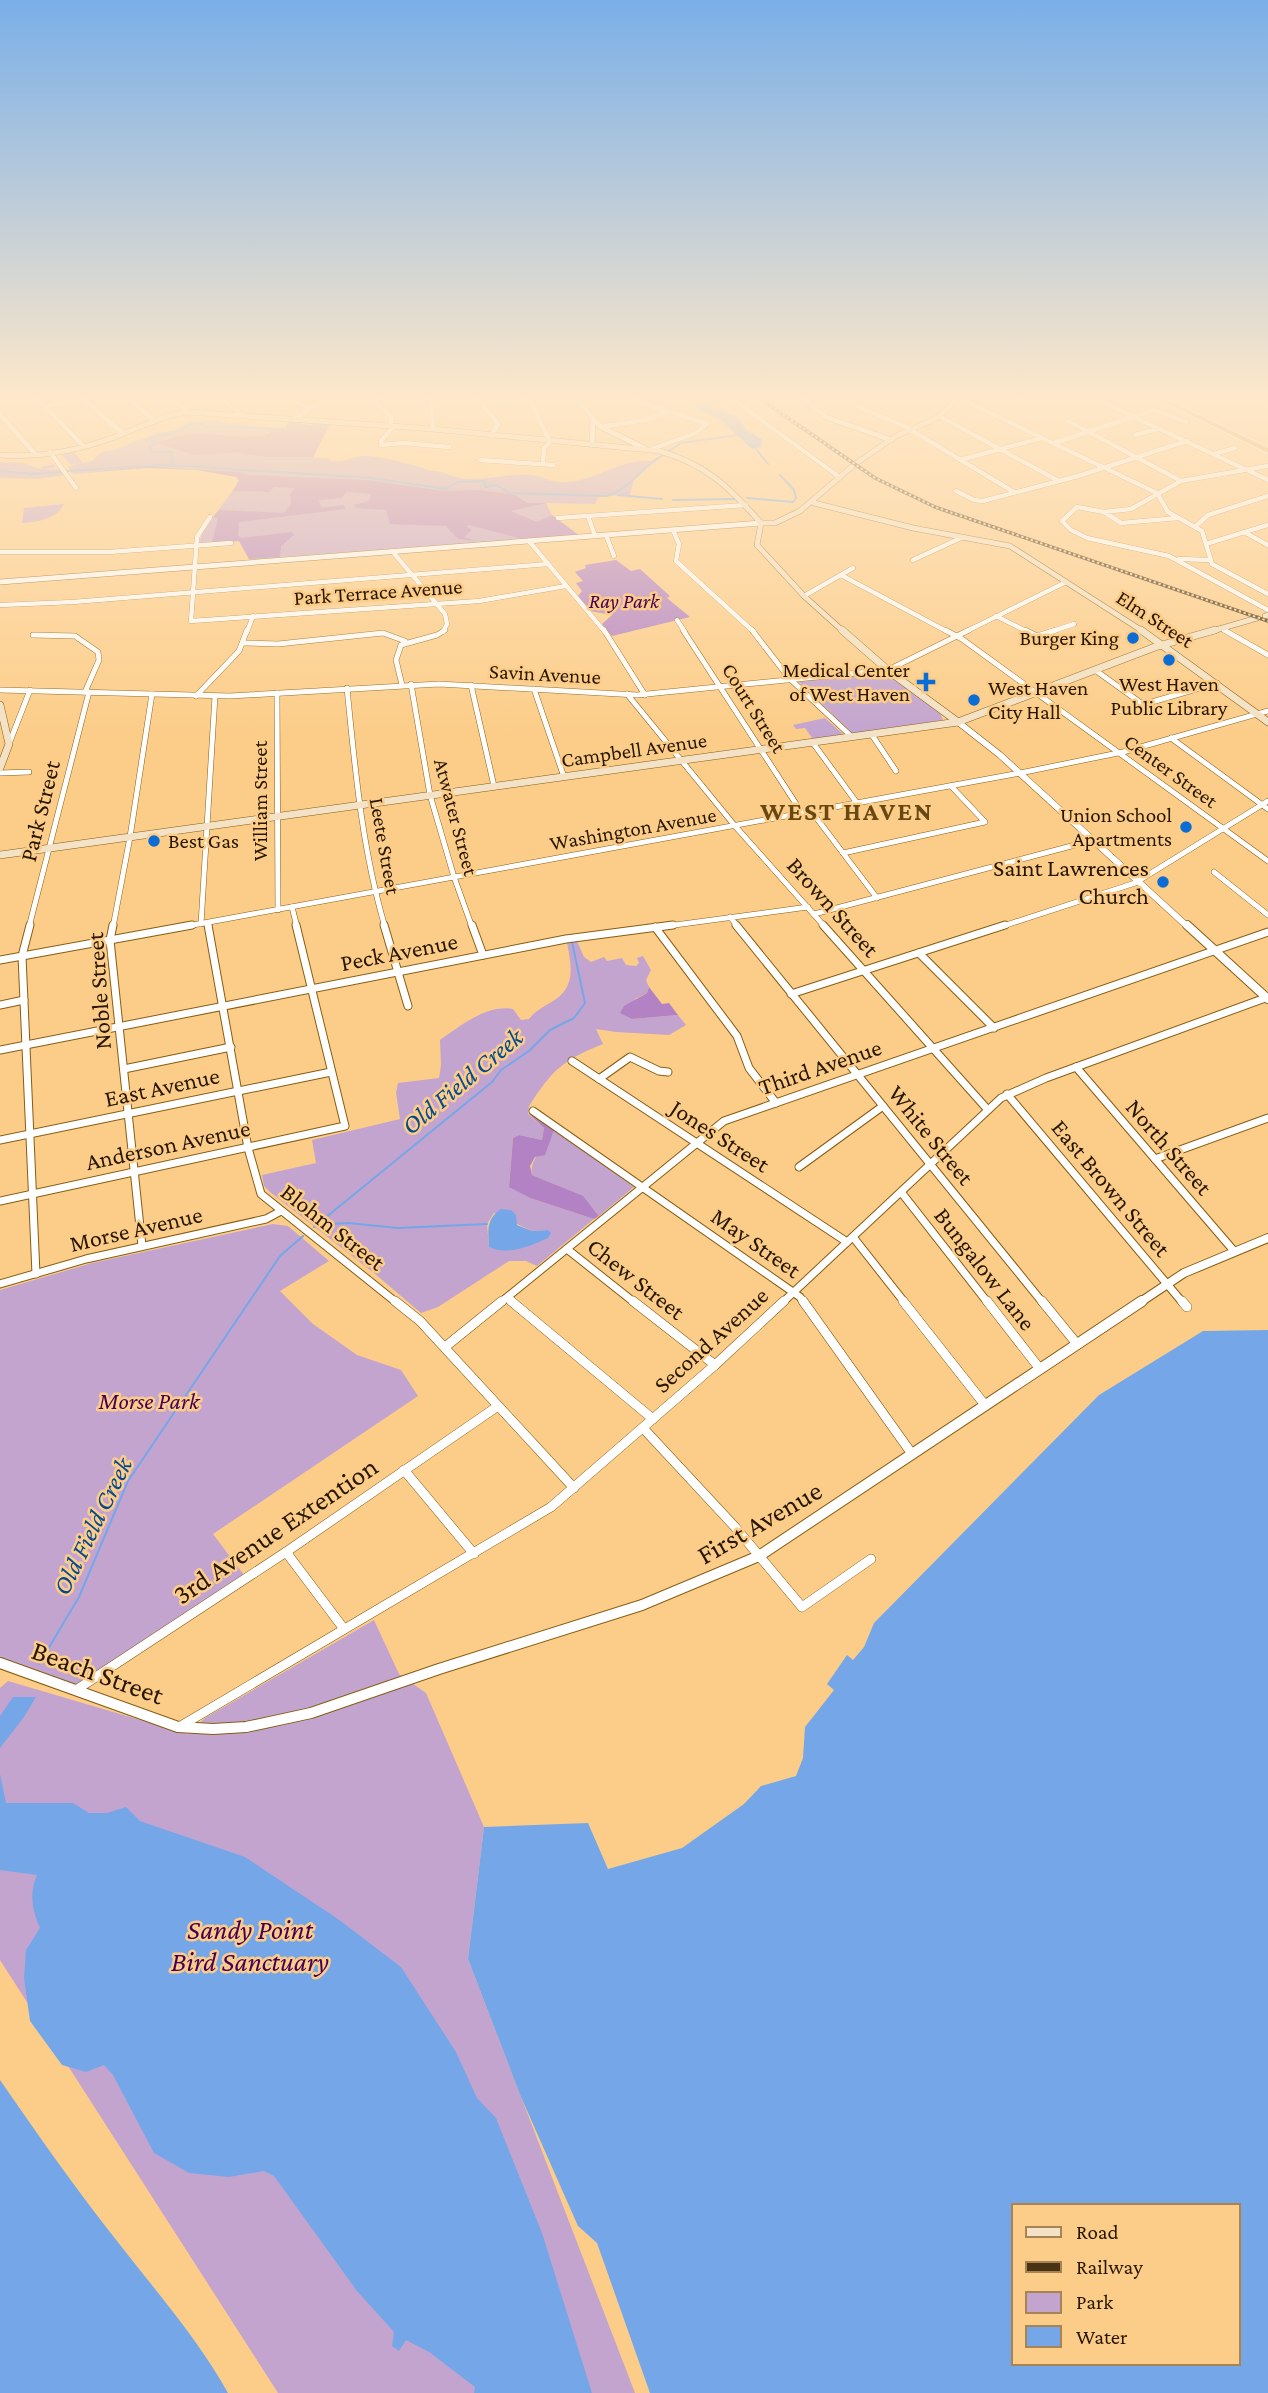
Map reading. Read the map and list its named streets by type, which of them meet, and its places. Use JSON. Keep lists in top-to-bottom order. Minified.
{"streets":{"main road":["Elm Street","Campbell Avenue"],"street":["Park Terrace Avenue","Savin Avenue","Court Street","Center Street","William Street","Park Street","Atwater Street","Washington Avenue","Leete Street","Brown Street","Peck Avenue","Noble Street","Third Avenue","East Avenue","White Street","Jones Street","Anderson Avenue","North Street","East Brown Street","Blohm Street","Morse Avenue","May Street","Bungalow Lane","Chew Street","Second Avenue","First Avenue","3rd Avenue Extention","Beach Street"]},"crossings":[["Elm Street","Savin Avenue"],["Elm Street","Campbell Avenue"],["Elm Street","Washington Avenue"],["Savin Avenue","Court Street"],["Savin Avenue","Center Street"],["Savin Avenue","William Street"],["Savin Avenue","Park Street"],["Savin Avenue","Atwater Street"],["Savin Avenue","Leete Street"],["Savin Avenue","Brown Street"],["Savin Avenue","Noble Street"],["Savin Avenue","Blohm Street"],["Court Street","Campbell Avenue"],["Court Street","Washington Avenue"],["Campbell Avenue","Center Street"],["Campbell Avenue","William Street"],["Campbell Avenue","Park Street"],["Campbell Avenue","Atwater Street"],["Campbell Avenue","Leete Street"],["Campbell Avenue","Brown Street"],["Campbell Avenue","Noble Street"],["Campbell Avenue","Blohm Street"],["Center Street","Washington Avenue"],["William Street","Washington Avenue"],["Park Street","Washington Avenue"],["Park Street","Peck Avenue"],["Park Street","East Avenue"],["Park Street","Anderson Avenue"],["Park Street","Morse Avenue"],["Atwater Street","Washington Avenue"],["Atwater Street","Peck Avenue"],["Washington Avenue","Leete Street"],["Washington Avenue","Brown Street"],["Washington Avenue","Noble Street"],["Washington Avenue","Blohm Street"],["Leete Street","Peck Avenue"],["Brown Street","Peck Avenue"],["Brown Street","Third Avenue"],["Brown Street","Second Avenue"],["Peck Avenue","Noble Street"],["Peck Avenue","White Street"],["Peck Avenue","Blohm Street"],["Noble Street","East Avenue"],["Noble Street","Anderson Avenue"],["Noble Street","Morse Avenue"],["Third Avenue","White Street"],["Third Avenue","Jones Street"],["Third Avenue","Blohm Street"],["Third Avenue","May Street"],["Third Avenue","Chew Street"],["East Avenue","Anderson Avenue"],["East Avenue","Blohm Street"],["White Street","Second Avenue"],["White Street","First Avenue"],["Jones Street","Second Avenue"],["Jones Street","First Avenue"],["Anderson Avenue","Blohm Street"],["North Street","Second Avenue"],["North Street","First Avenue"],["East Brown Street","Second Avenue"],["East Brown Street","First Avenue"],["Blohm Street","Morse Avenue"],["Blohm Street","Second Avenue"],["Blohm Street","3rd Avenue Extention"],["May Street","Second Avenue"],["May Street","First Avenue"],["Bungalow Lane","Second Avenue"],["Bungalow Lane","First Avenue"],["Chew Street","Second Avenue"],["Second Avenue","First Avenue"],["Second Avenue","Beach Street"],["First Avenue","Beach Street"],["3rd Avenue Extention","Beach Street"]],"districts":["WEST HAVEN"],"water":["Old Field Creek"],"parks":["Ray Park","Morse Park","Sandy Point Bird Sanctuary"],"places":{"other":["Burger King","West Haven Public Library","West Haven City Hall","Union School Apartments","Best Gas","Saint Lawrences Church"],"health":["Medical Center of West Haven"]},"legend":["Road","Railway","Park","Water"]}
